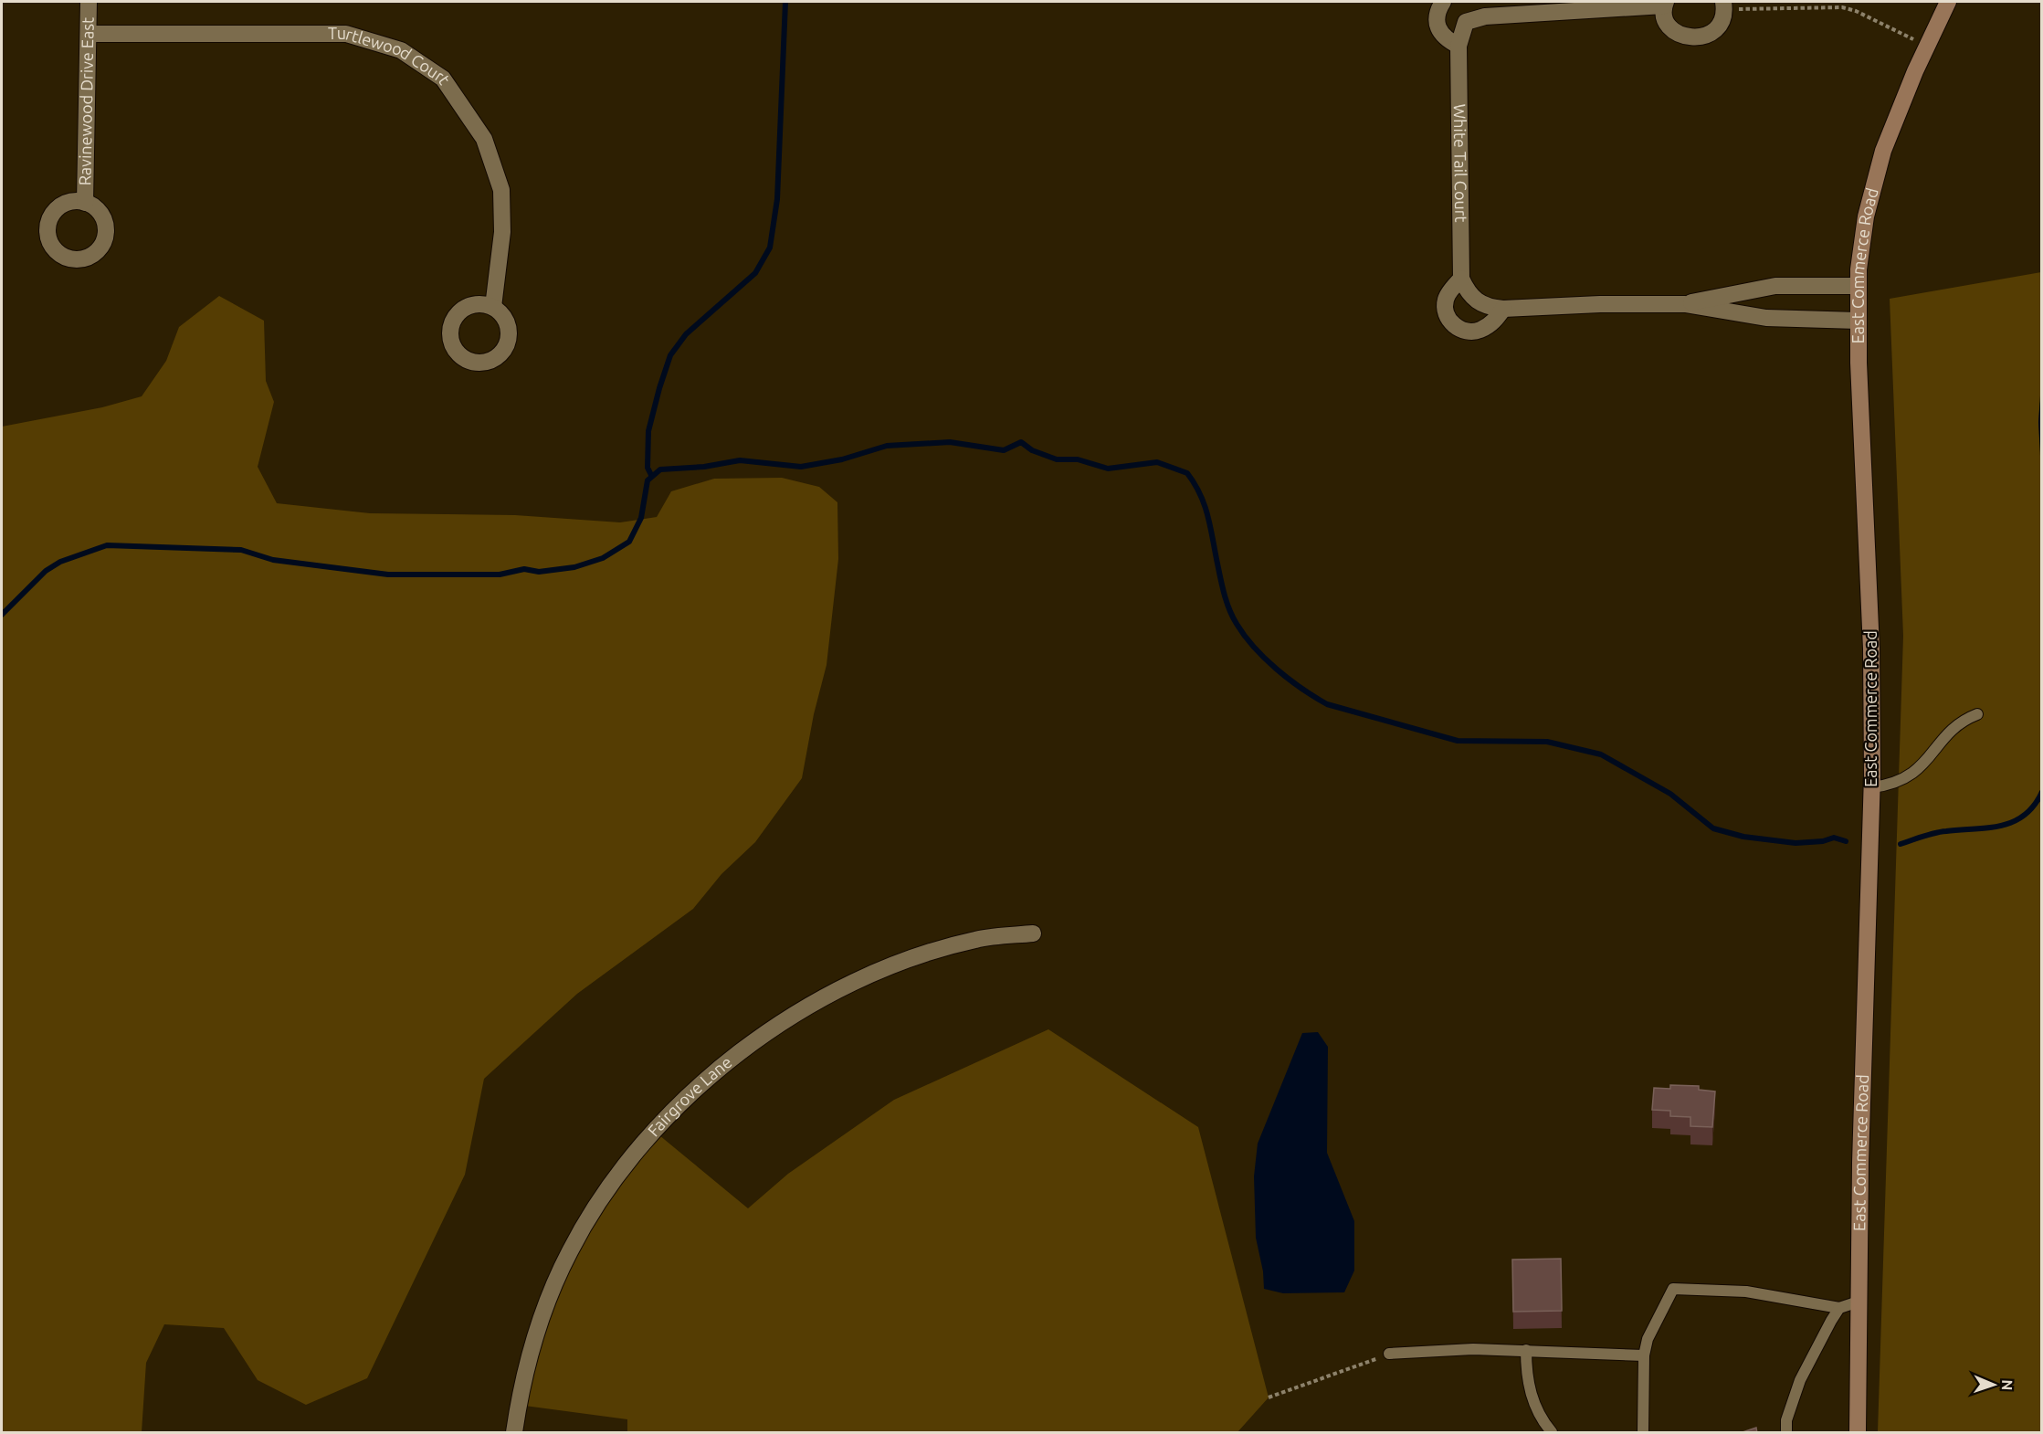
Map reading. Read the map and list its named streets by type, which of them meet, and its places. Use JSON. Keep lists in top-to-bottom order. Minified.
{"streets":{"main road":["East Commerce Road"],"street":["Turtlewood Court","Ravinewood Drive East","White Tail Court","Fairgrove Lane"]},"crossings":[["Turtlewood Court","Ravinewood Drive East"]],"north":"right"}
